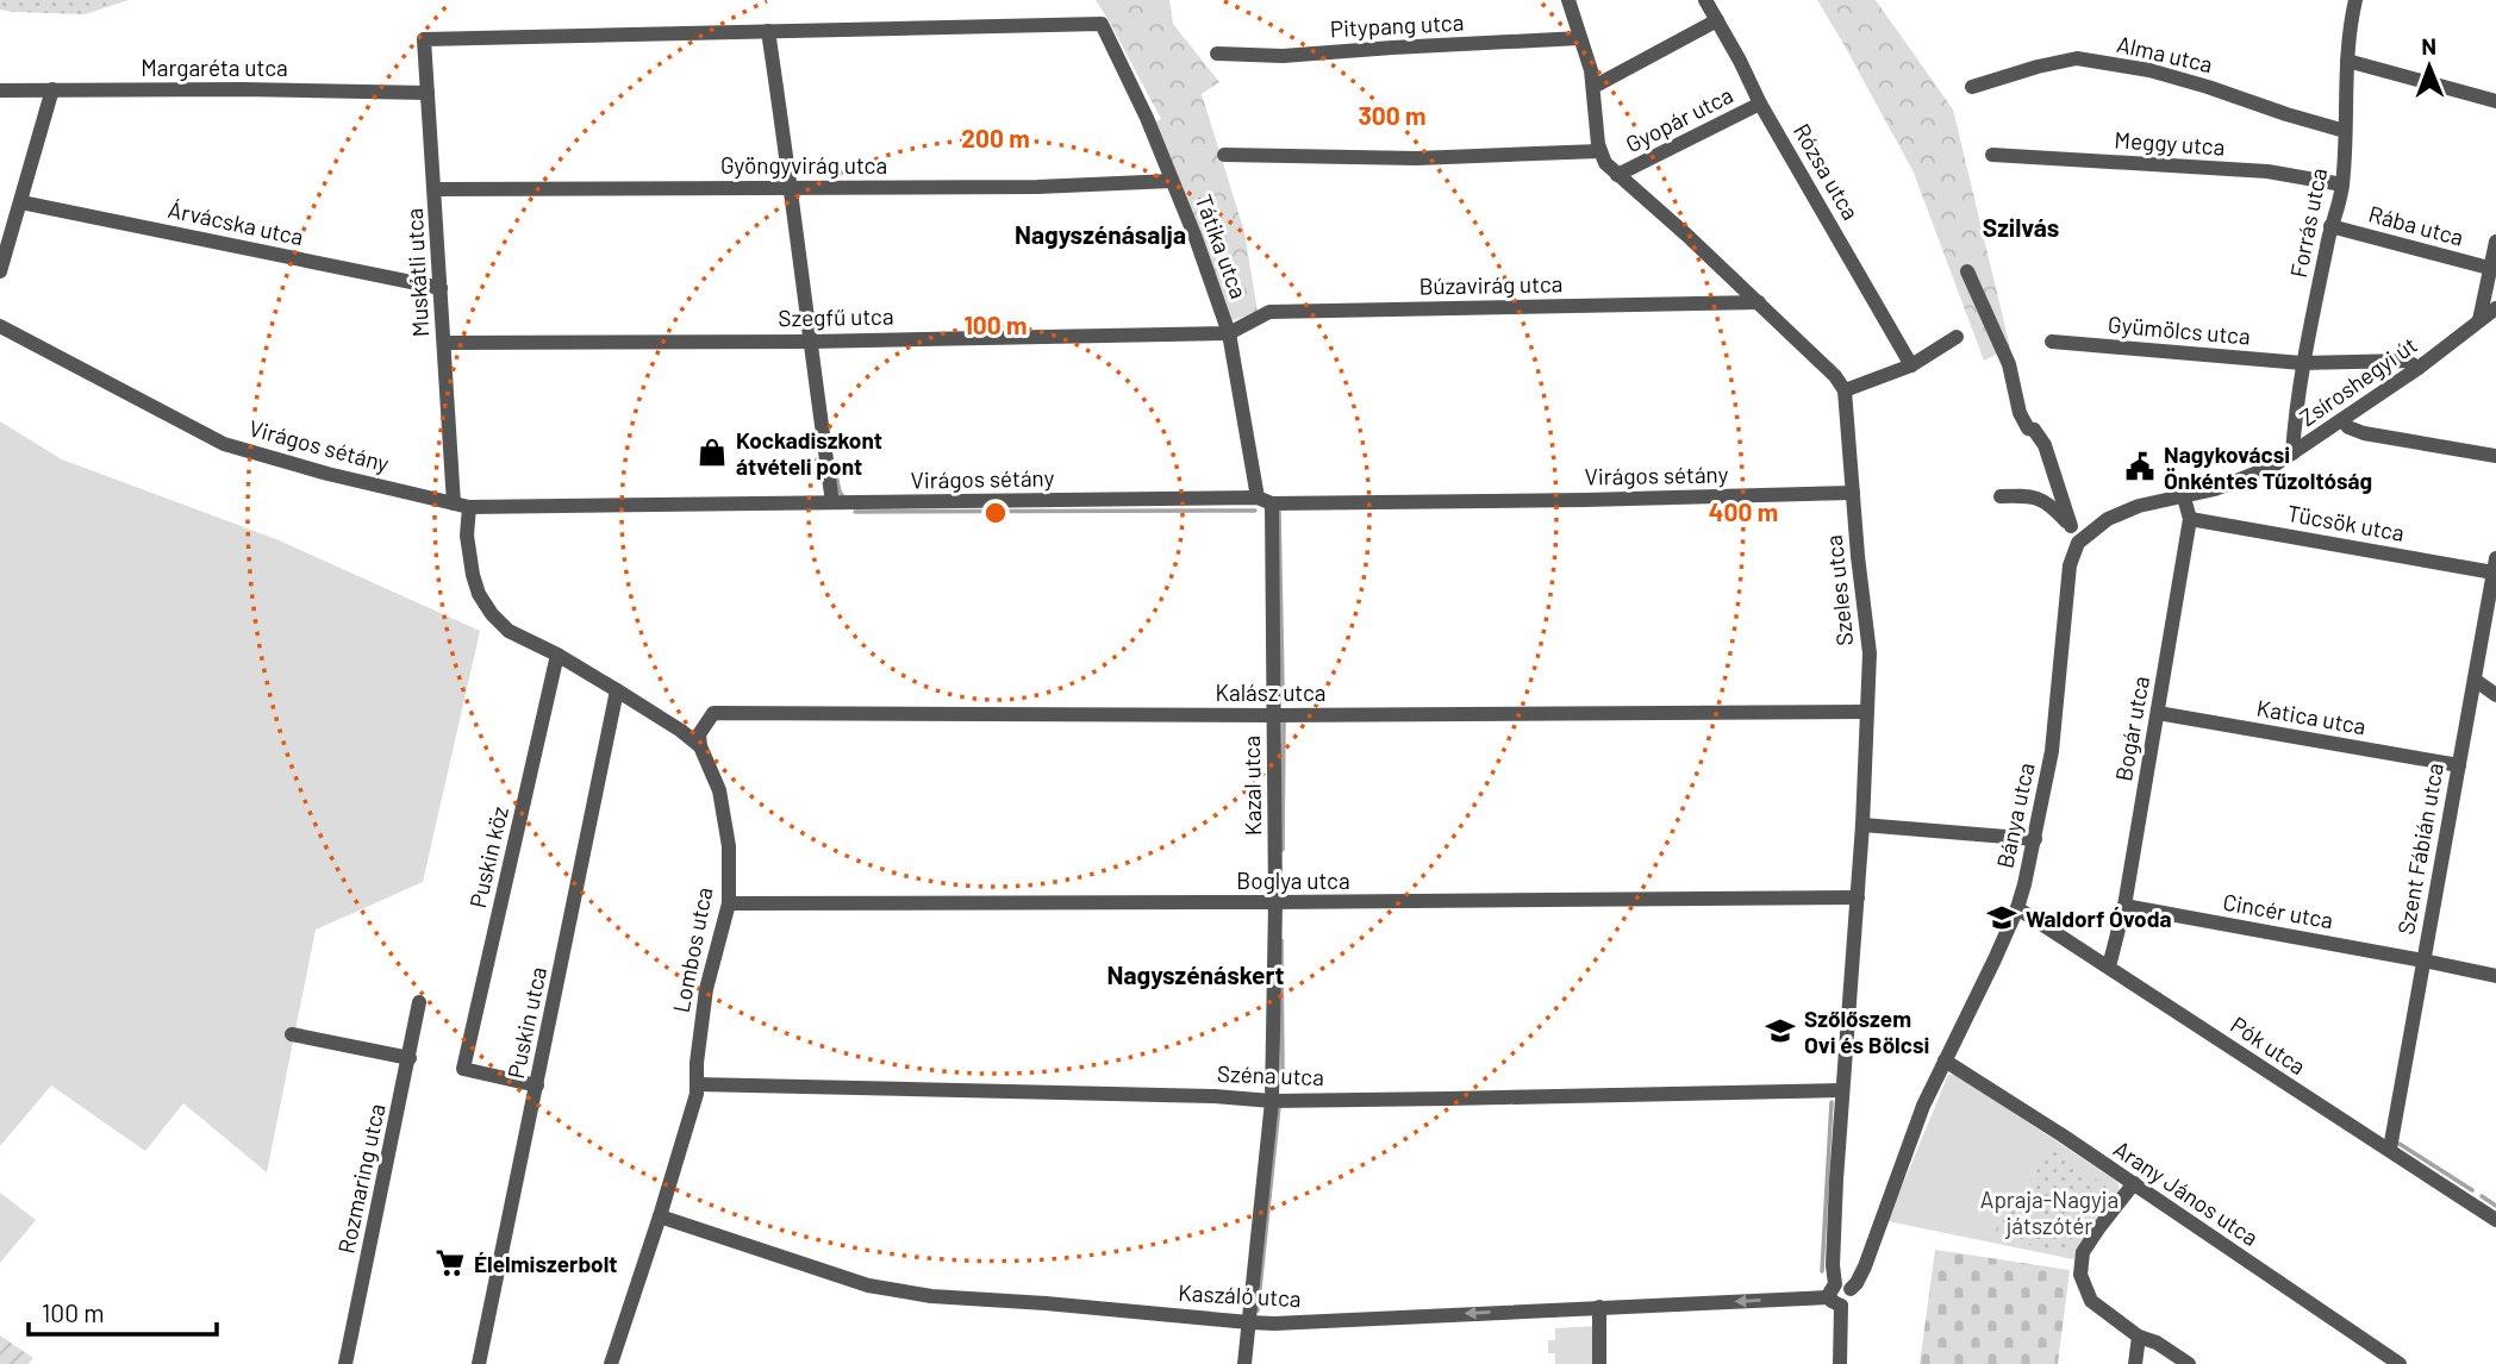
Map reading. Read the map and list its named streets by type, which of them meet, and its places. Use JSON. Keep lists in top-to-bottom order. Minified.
{"streets":{"street":["Pitypang utca","Alma utca","Margaréta utca","Gyopár utca","Meggy utca","Gyöngyvirág utca","Rózsa utca","Árvácska utca","Forrás utca","Rába utca","Tátika utca","Muskátli utca","Búzavirág utca","Szegfű utca","Gyümölcs utca","Zsíroshegyi út","Virágos sétány","Tücsök utca","Szeles utca","Kalász utca","Katica utca","Bogár utca","Kazal utca","Bánya utca","Szent Fábián utca","Puskin köz","Boglya utca","Cincér utca","Lombos utca","Puskin utca","Pók utca","Széna utca","Rozmaring utca","Arany János utca","Kaszáló utca"]},"crossings":[["Alma utca","Forrás utca"],["Margaréta utca","Muskátli utca"],["Gyopár utca","Rózsa utca"],["Meggy utca","Forrás utca"],["Gyöngyvirág utca","Tátika utca"],["Gyöngyvirág utca","Muskátli utca"],["Árvácska utca","Muskátli utca"],["Forrás utca","Rába utca"],["Forrás utca","Gyümölcs utca"],["Forrás utca","Zsíroshegyi út"],["Tátika utca","Muskátli utca"],["Tátika utca","Búzavirág utca"],["Tátika utca","Szegfű utca"],["Tátika utca","Virágos sétány"],["Tátika utca","Kazal utca"],["Muskátli utca","Szegfű utca"],["Muskátli utca","Virágos sétány"],["Búzavirág utca","Szegfű utca"],["Gyümölcs utca","Zsíroshegyi út"],["Zsíroshegyi út","Bogár utca"],["Zsíroshegyi út","Bánya utca"],["Virágos sétány","Szeles utca"],["Virágos sétány","Kazal utca"],["Tücsök utca","Bogár utca"],["Tücsök utca","Szent Fábián utca"],["Szeles utca","Kalász utca"],["Szeles utca","Bánya utca"],["Szeles utca","Boglya utca"],["Szeles utca","Széna utca"],["Szeles utca","Kaszáló utca"],["Kalász utca","Kazal utca"],["Kalász utca","Lombos utca"],["Katica utca","Bogár utca"],["Katica utca","Szent Fábián utca"],["Bogár utca","Cincér utca"],["Bogár utca","Pók utca"],["Kazal utca","Boglya utca"],["Kazal utca","Széna utca"],["Kazal utca","Kaszáló utca"],["Bánya utca","Pók utca"],["Bánya utca","Arany János utca"],["Bánya utca","Kaszáló utca"],["Szent Fábián utca","Cincér utca"],["Szent Fábián utca","Pók utca"],["Puskin köz","Puskin utca"],["Boglya utca","Lombos utca"],["Lombos utca","Széna utca"],["Lombos utca","Kaszáló utca"]],"one_way":["Kaszáló utca"],"districts":["Szilvás","Nagyszénásalja","Nagyszénáskert"],"parks":["Apraja-Nagyja játszótér"],"places":{"shop":["Kockadiszkont átvételi pont"],"public building":["Nagykovácsi Önkéntes Tűzoltóság"],"school or university":["Waldorf Óvoda","Szőlőszem Ovi és Bölcsi"],"supermarket":["Élelmiszerbolt"]},"scale_bar":"100 m","north":"top","rings":["300 m","200 m","100 m","400 m"]}
